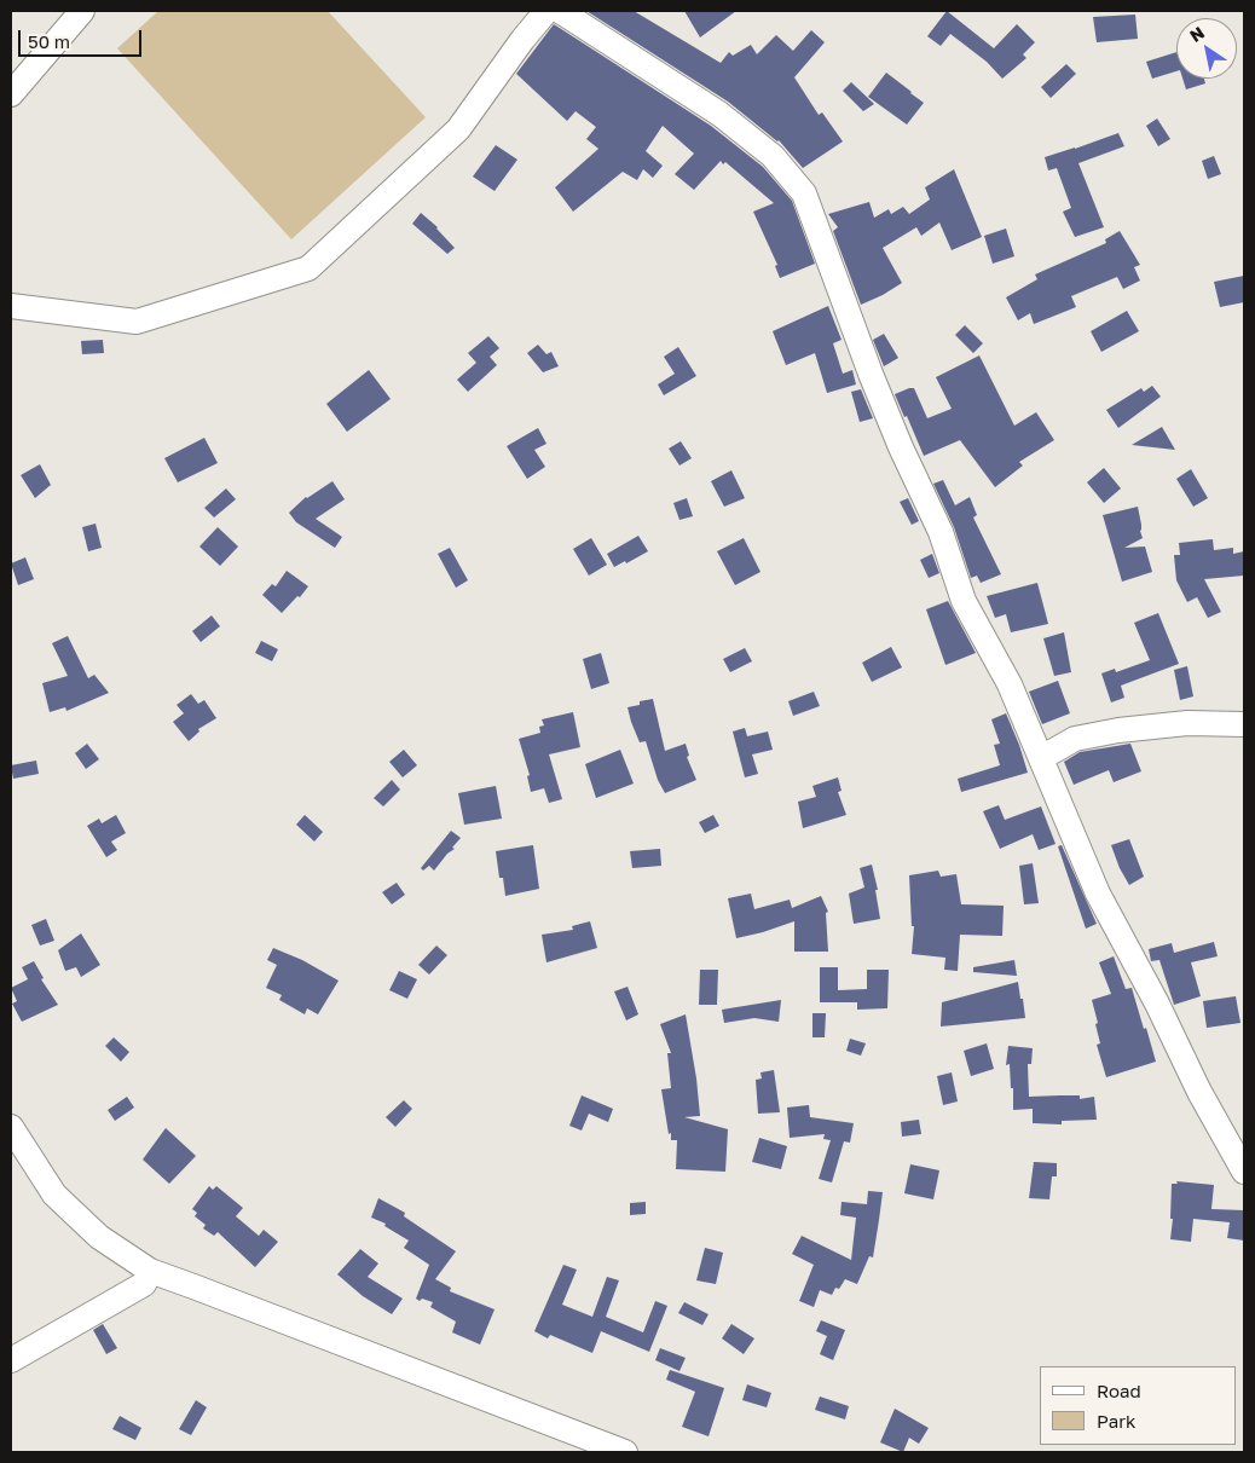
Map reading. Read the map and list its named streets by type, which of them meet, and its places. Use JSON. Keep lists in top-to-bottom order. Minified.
{"legend":["Road","Park"],"scale_bar":"50 m","north":"top left"}
